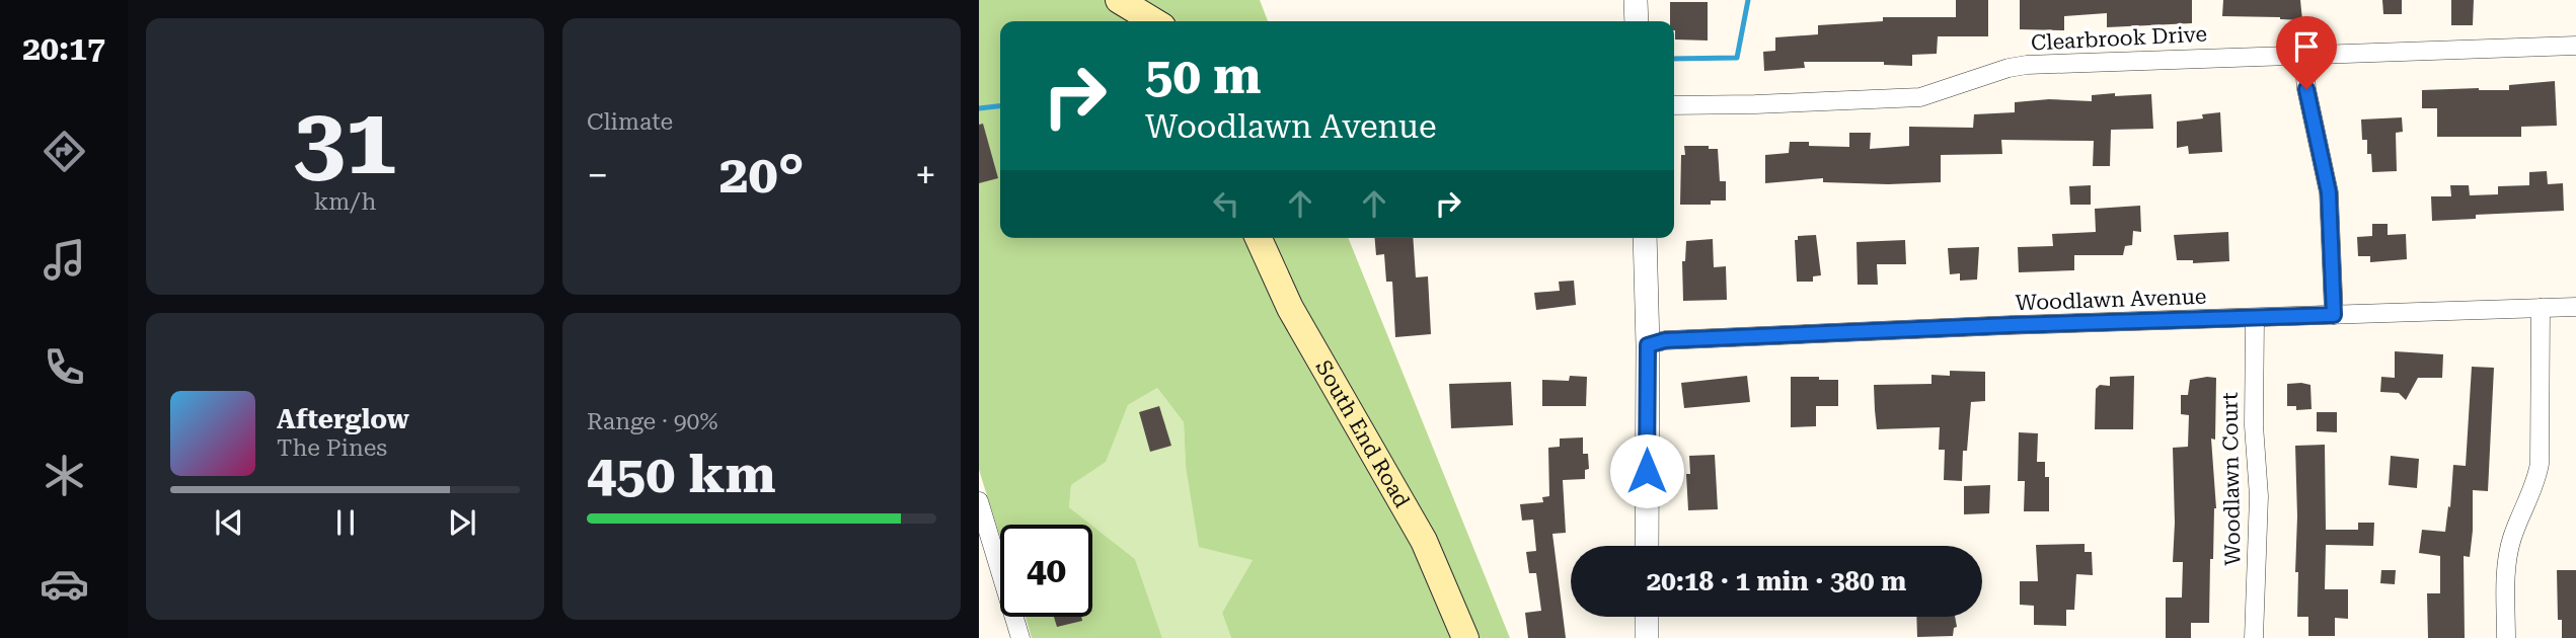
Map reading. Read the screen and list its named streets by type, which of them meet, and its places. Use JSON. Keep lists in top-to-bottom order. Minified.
{"streets":{"main road":["South End Road"],"street":["Clearbrook Drive","Woodlawn Avenue","Woodlawn Court"]},"crossings":[["Woodlawn Avenue","Woodlawn Court"]],"page":{"tabs":"20:17","tile":[["31","km/h"],"Climate",["Range · 90%","450 km"]],"turn":["50 m","Woodlawn Avenue"],"heat":["−","20°","+"],"song":["Afterglow","The Pines"],"limit":"40","trip":"20:18 · 1 min · 380 m"}}
